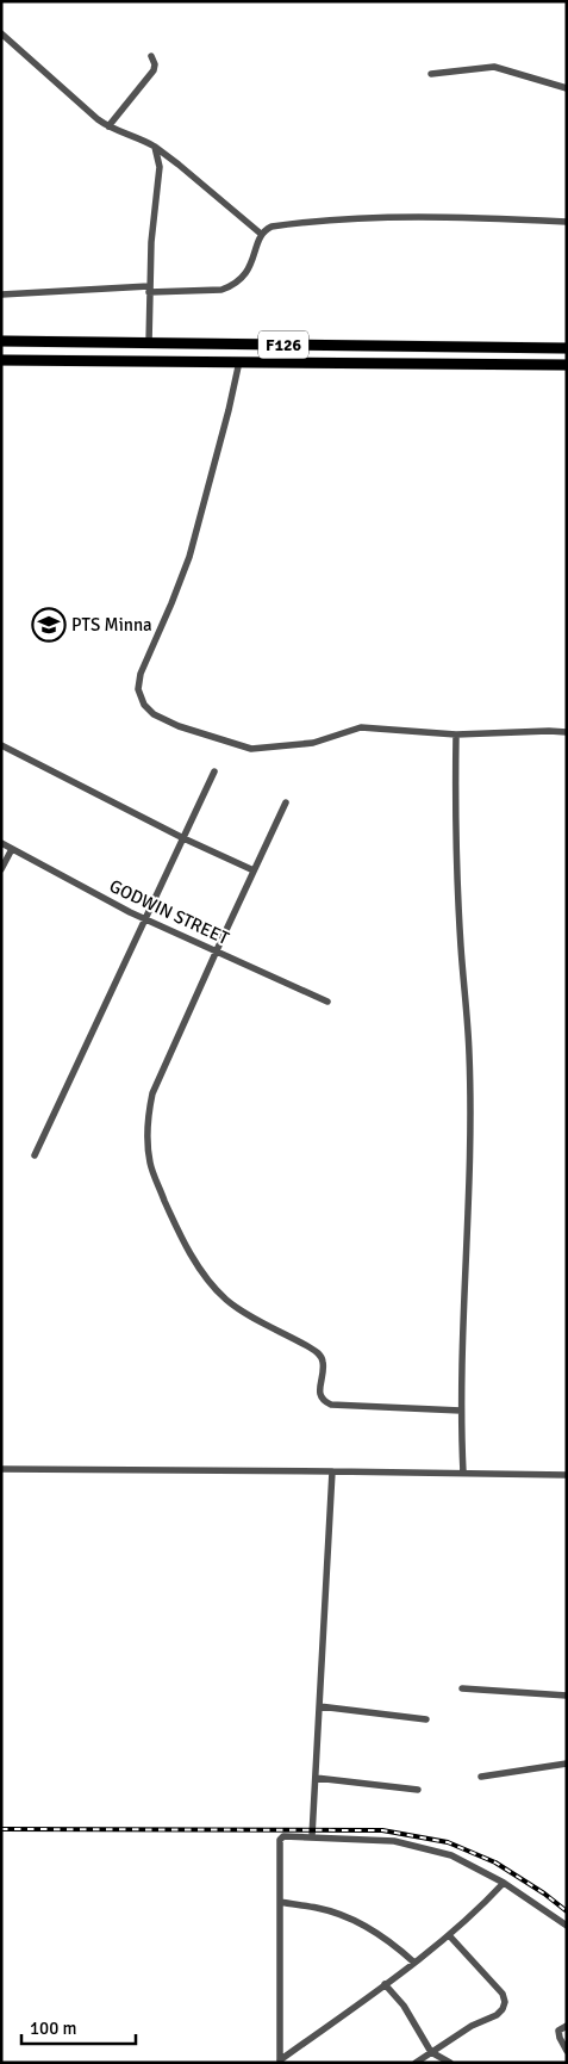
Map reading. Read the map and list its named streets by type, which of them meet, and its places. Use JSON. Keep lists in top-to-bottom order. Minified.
{"streets":{"main road":["F126"],"street":["GODWIN STREET"]},"places":{"school or university":["PTS Minna"]},"scale_bar":"100 m"}
